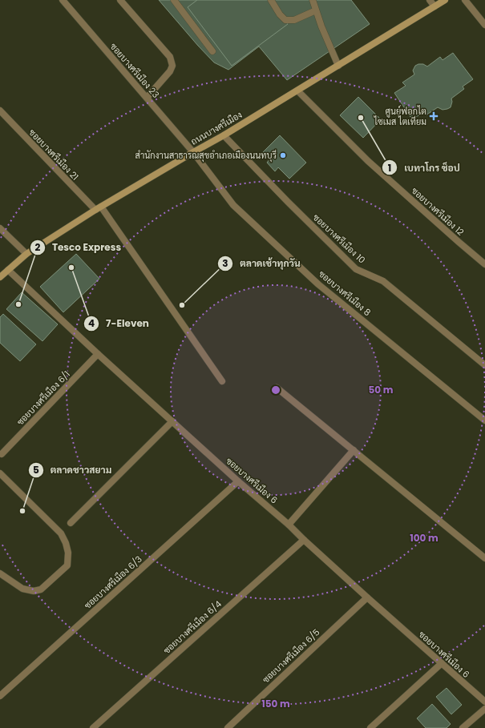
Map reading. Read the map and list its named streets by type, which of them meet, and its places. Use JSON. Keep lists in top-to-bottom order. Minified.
{"streets":{"street":["ซอยบางศรีเมือง 23","ถนนบางศรีเมือง","ซอยบางศรีเมือง 21","ซอยบางศรีเมือง 12","ซอยบางศรีเมือง 10","ซอยบางศรีเมือง 8","ซอยบางศรีเมือง 6/1","ซอยบางศรีเมือง 6","ซอยบางศรีเมือง 6/3","ซอยบางศรีเมือง 6/4","ซอยบางศรีเมือง 6/5"]},"crossings":[["ซอยบางศรีเมือง 23","ถนนบางศรีเมือง"],["ซอยบางศรีเมือง 23","ซอยบางศรีเมือง 8"],["ถนนบางศรีเมือง","ซอยบางศรีเมือง 21"],["ถนนบางศรีเมือง","ซอยบางศรีเมือง 12"],["ถนนบางศรีเมือง","ซอยบางศรีเมือง 10"],["ถนนบางศรีเมือง","ซอยบางศรีเมือง 8"],["ถนนบางศรีเมือง","ซอยบางศรีเมือง 6"],["ซอยบางศรีเมือง 6/1","ซอยบางศรีเมือง 6"],["ซอยบางศรีเมือง 6","ซอยบางศรีเมือง 6/3"],["ซอยบางศรีเมือง 6","ซอยบางศรีเมือง 6/4"],["ซอยบางศรีเมือง 6","ซอยบางศรีเมือง 6/5"]],"places":{"health":["ศูนย์ฟอกไต ไซเมส ไตเทียม"],"other":["เบทาโกร ช็อป","สำนักงานสาธารณสุขอำเภอเมืองนนทบุรี","7-Eleven","Tesco Express","ตลาดเช้าทุกวัน","ตลาดชาวสยาม"]},"rings":["50 m","100 m","150 m"]}
